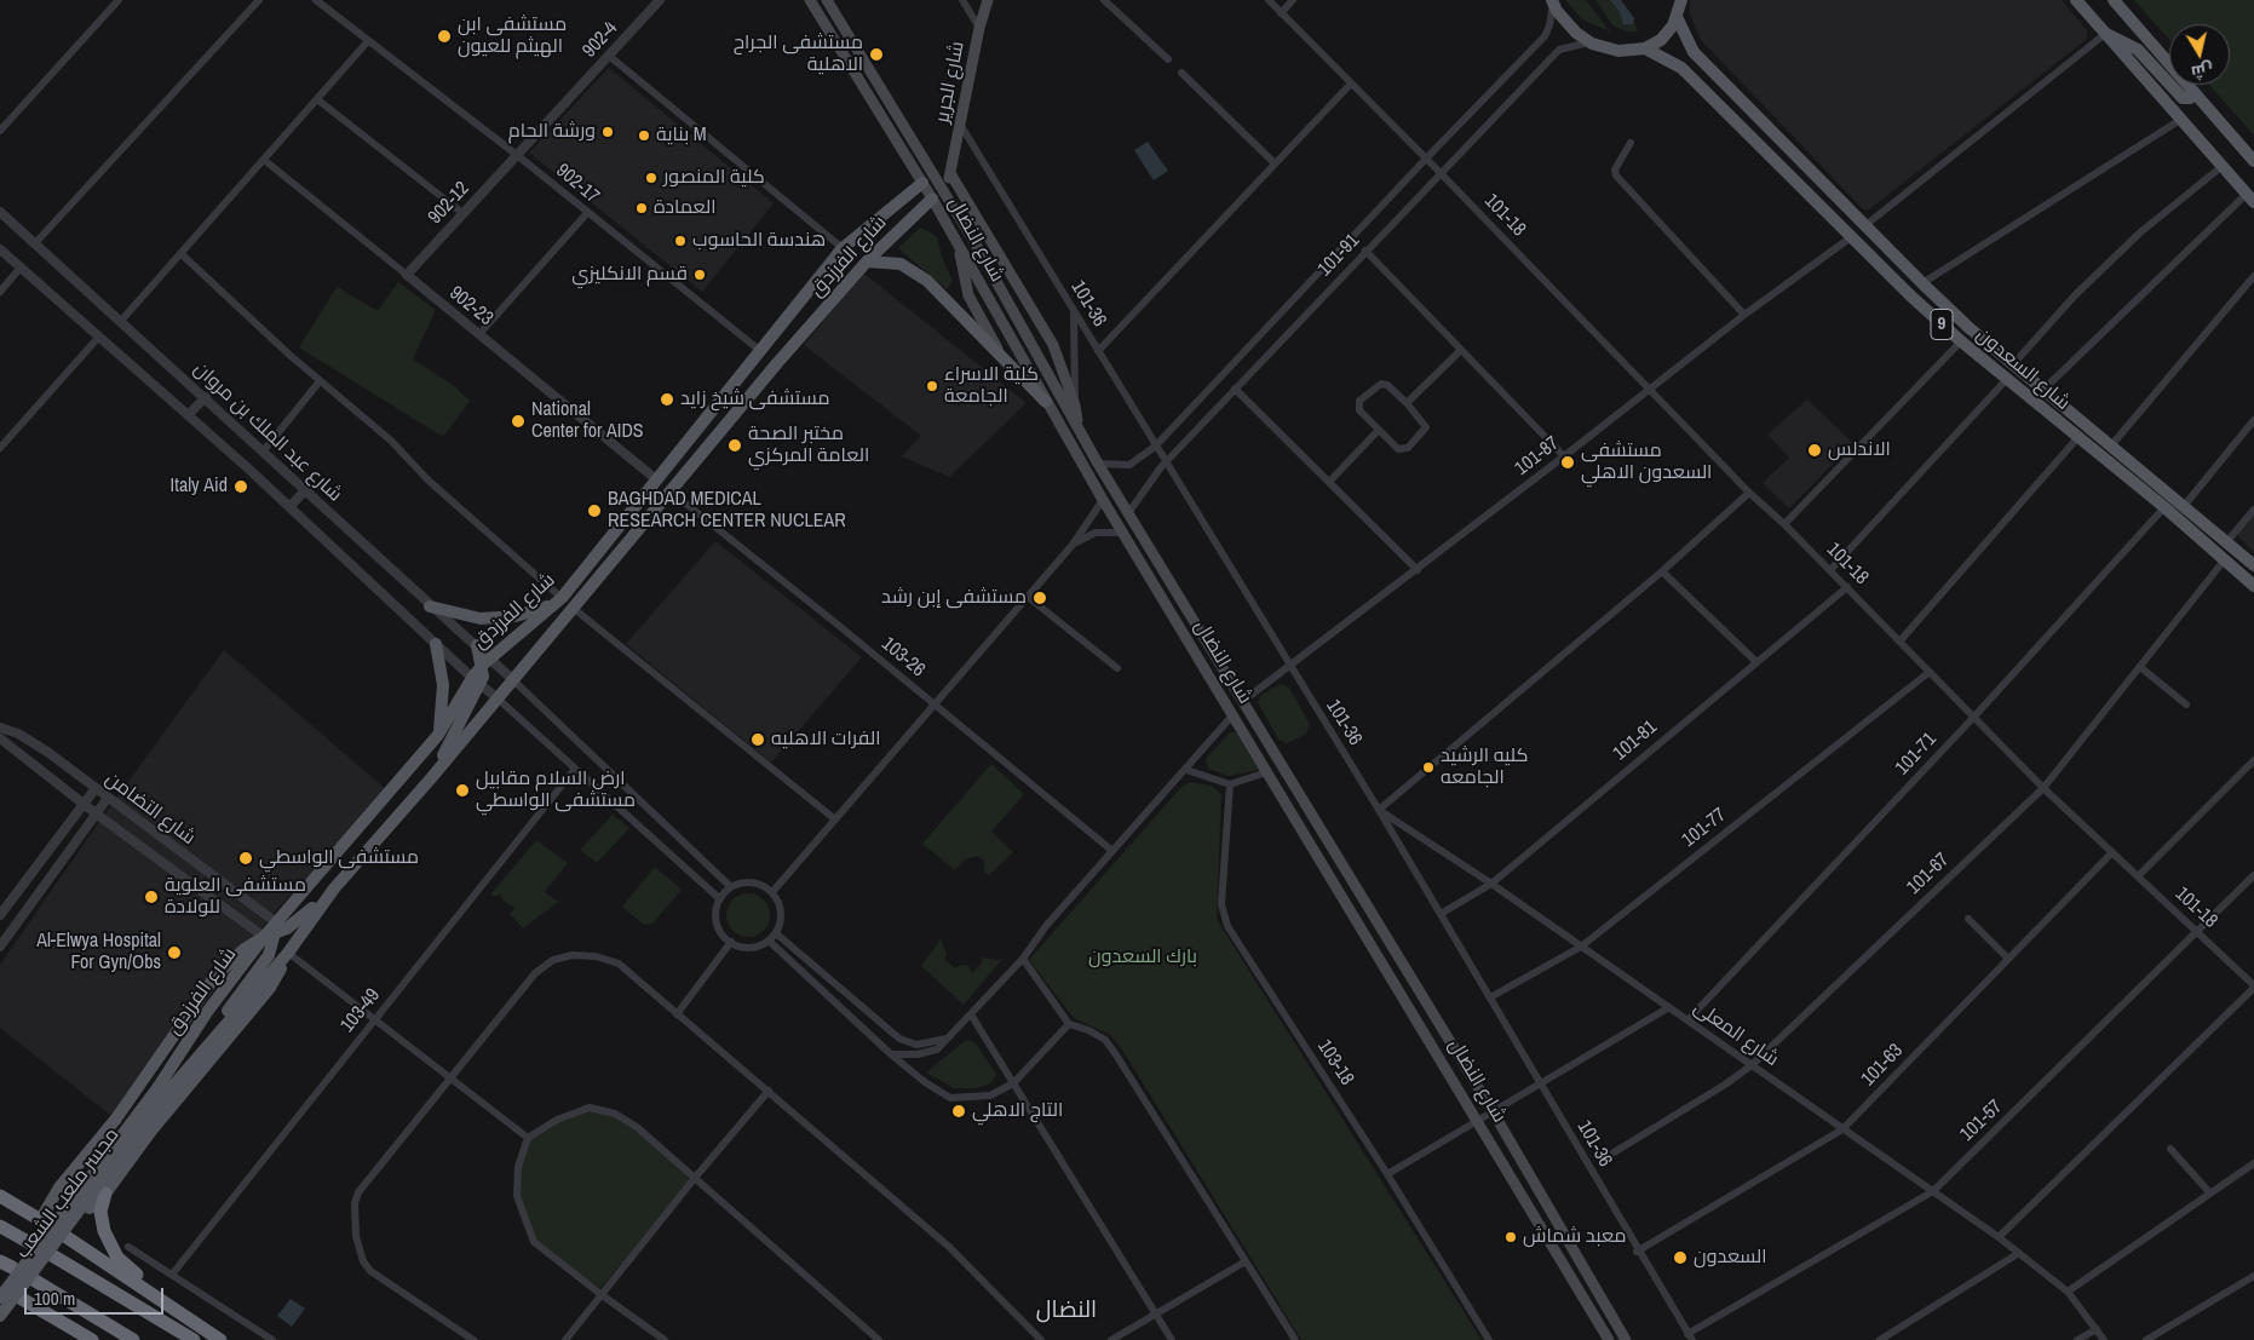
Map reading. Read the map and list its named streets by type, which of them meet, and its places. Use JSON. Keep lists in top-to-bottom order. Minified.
{"streets":{"main road":["شارع الجرير","شارع النضال","شارع الفرزدق","9","شارع السعدون","مجسر ملعب الشعب"],"street":["902-4","902-17","902-12","101-18","101-91","101-36","902-23","شارع عبد الملك بن مروان","101-87","103-26","101-81","101-71","شارع التضامن","101-77","101-67","103-49","شارع المعلى","103-18","101-63","101-57"]},"crossings":[["902-4","902-17"],["902-4","902-12"],["شارع الجرير","شارع النضال"],["شارع الجرير","شارع الفرزدق"],["شارع الجرير","101-36"],["902-17","902-12"],["902-17","شارع الفرزدق"],["902-12","902-23"],["101-18","101-91"],["101-18","101-87"],["101-18","101-81"],["101-18","101-71"],["101-18","101-77"],["101-18","101-67"],["101-18","101-63"],["101-18","101-57"],["شارع النضال","101-91"],["شارع النضال","شارع الفرزدق"],["شارع النضال","101-87"],["101-91","101-36"],["شارع الفرزدق","902-23"],["شارع الفرزدق","شارع عبد الملك بن مروان"],["شارع الفرزدق","103-26"],["شارع الفرزدق","شارع التضامن"],["شارع الفرزدق","مجسر ملعب الشعب"],["101-36","101-87"],["101-36","101-81"],["101-36","101-77"],["101-36","شارع المعلى"],["101-36","101-63"],["101-36","101-57"],["شارع السعدون","101-87"],["شارع السعدون","101-71"],["شارع السعدون","101-67"],["101-81","شارع المعلى"],["101-71","شارع المعلى"],["101-77","شارع المعلى"],["101-67","شارع المعلى"],["شارع المعلى","101-63"],["شارع المعلى","101-57"]],"districts":["النضال"],"parks":["بارك السعدون"],"places":["مستشفى ابن الهيثم للعيون","مستشفى الجراح الاهلية","ورشة الحام","بناية M","كلية المنصور","العمادة","هندسة الحاسوب","قسم الانكليزي","كلية الاسراء الجامعة","مستشفى شيخ زايد","National Center for AIDS","مختبر الصحة العامة المركزي","الاندلس","مستشفى السعدون الاهلي","Italy Aid","BAGHDAD MEDICAL RESEARCH CENTER NUCLEAR","مستشفى إبن رشد","الفرات الاهليه","كليه الرشيد الجامعه","ارض السلام مقابيل مستشفى الواسطي","مستشفى الواسطي","مستشفى العلوية للولادة","Al-Elwya Hospital For Gyn/Obs","التاج الاهلي","معبد شماش","السعدون"],"scale_bar":"100 m","north":"bottom"}
